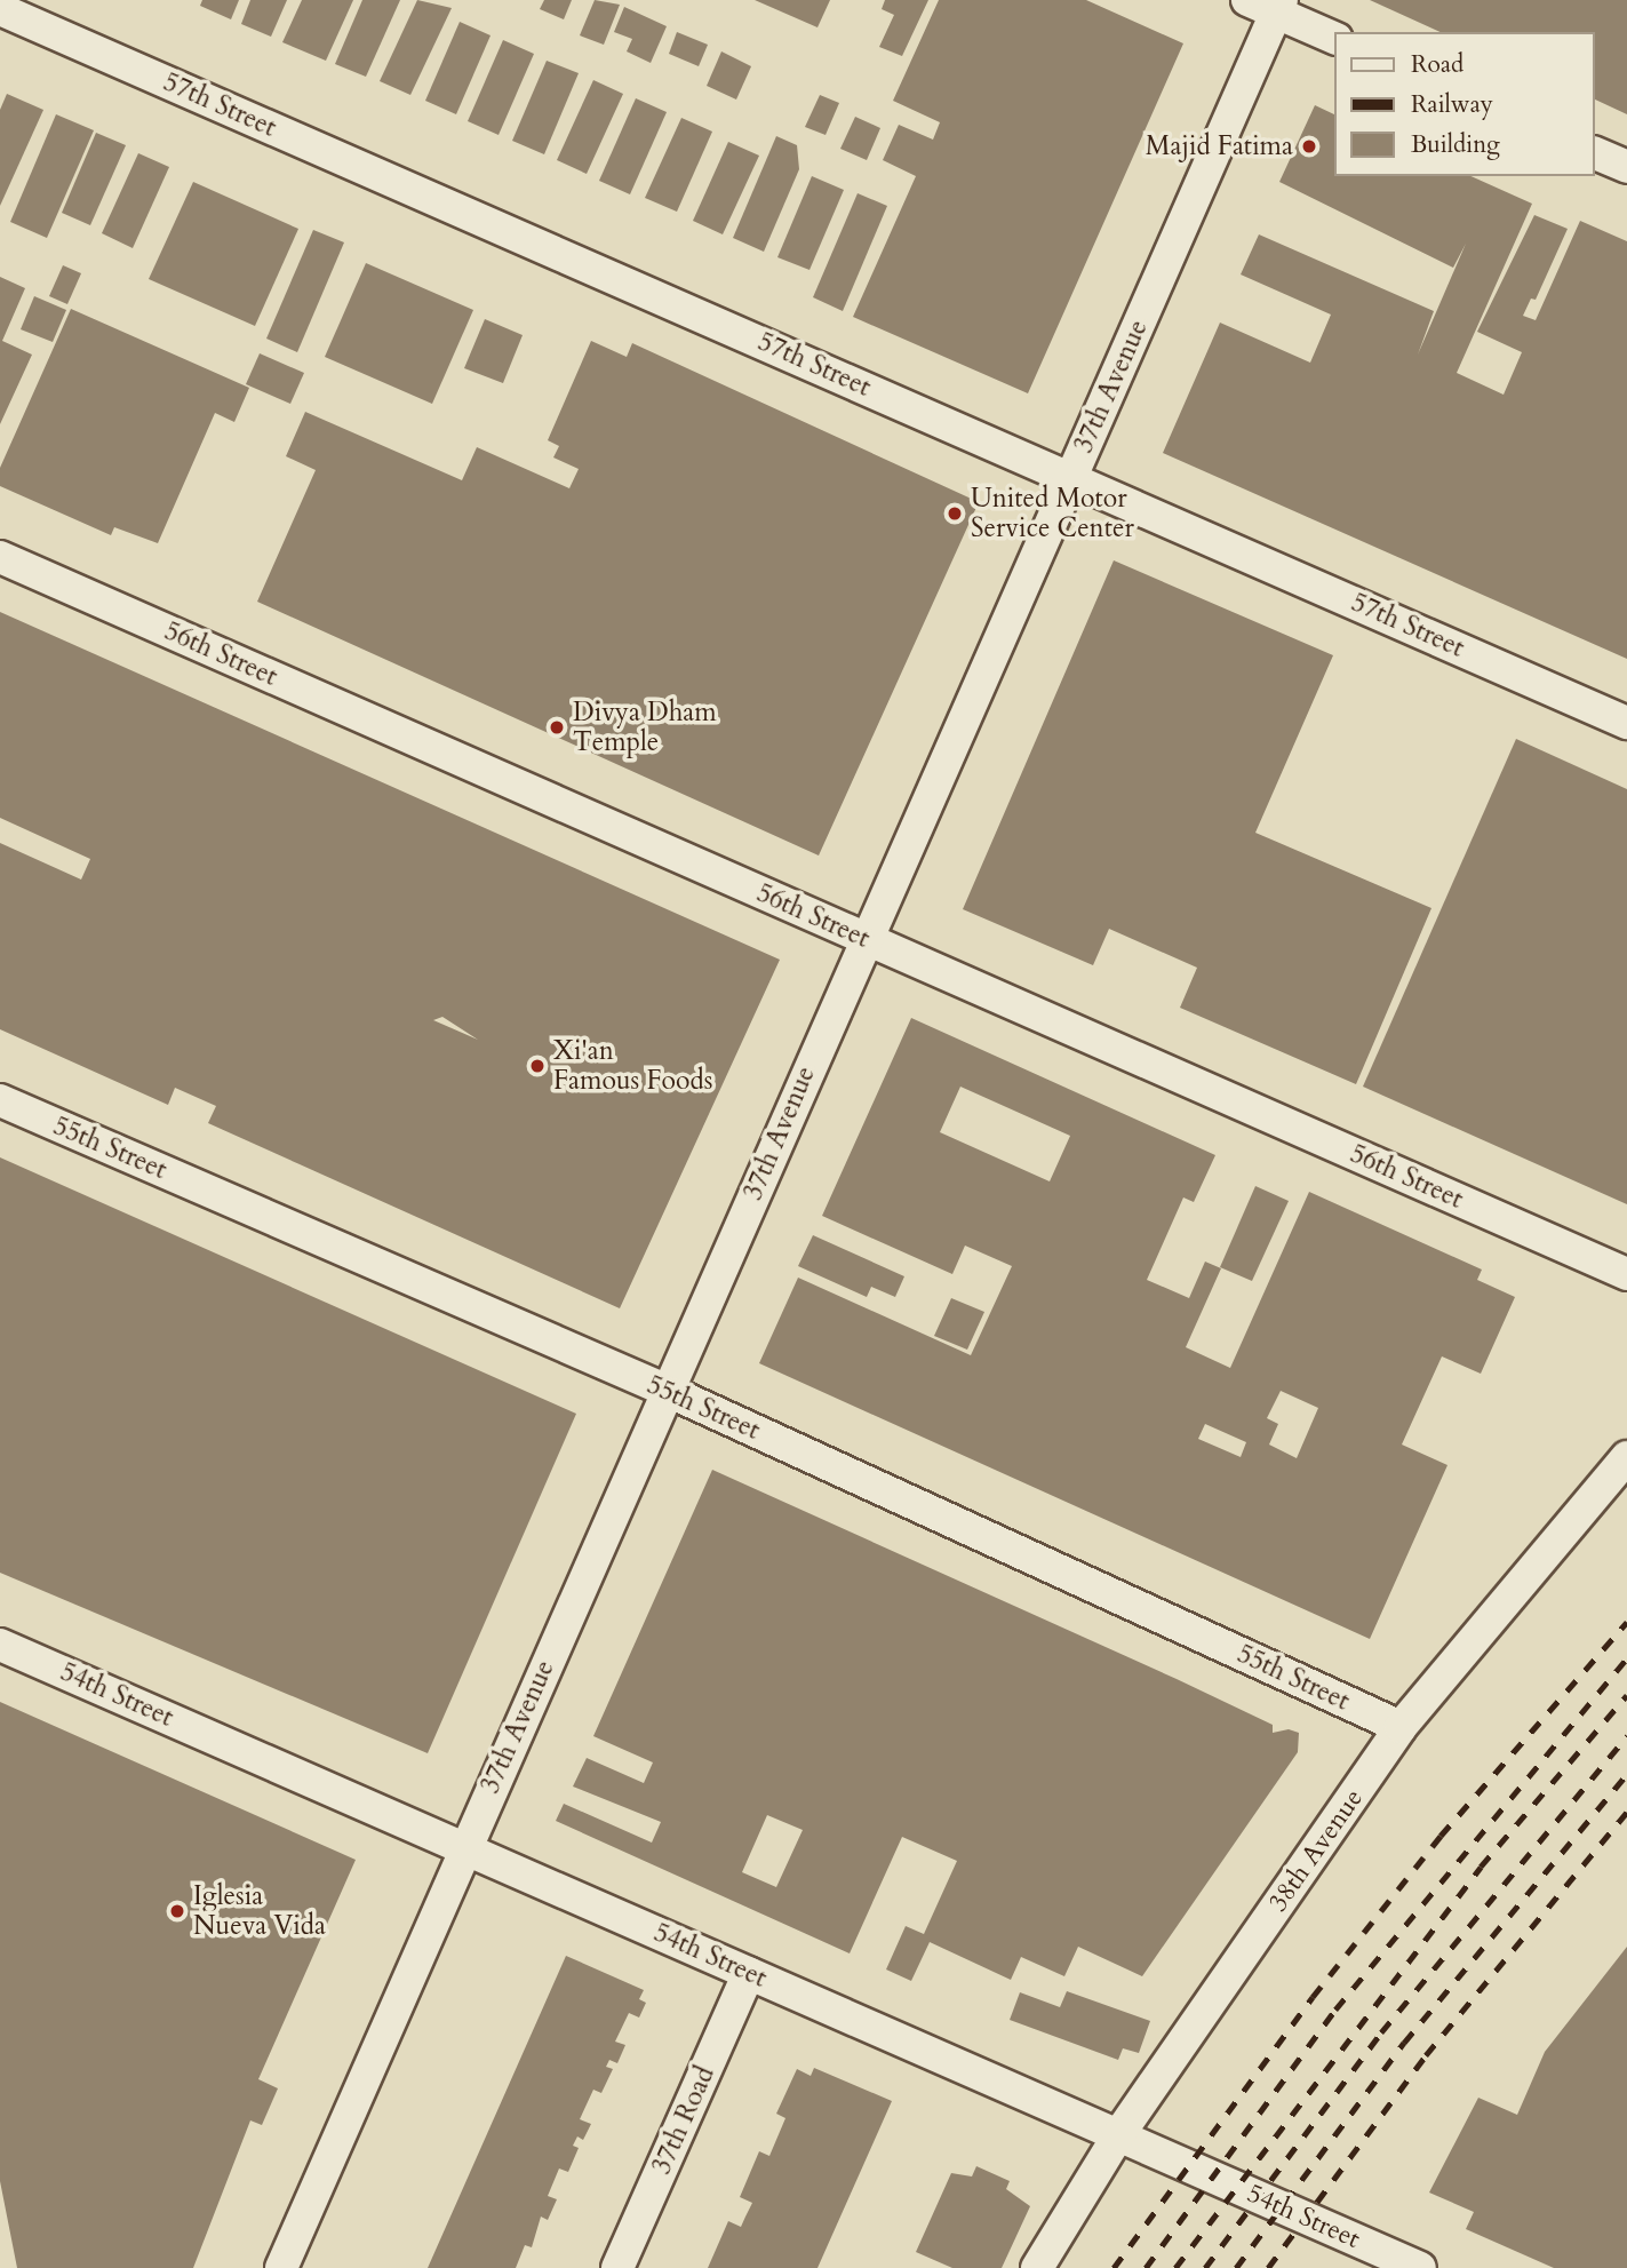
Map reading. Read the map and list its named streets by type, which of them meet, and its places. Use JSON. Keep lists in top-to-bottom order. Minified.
{"streets":{"street":["57th Street","37th Avenue","56th Street","55th Street","54th Street","38th Avenue","37th Road"]},"crossings":[["57th Street","37th Avenue"],["37th Avenue","56th Street"],["37th Avenue","55th Street"],["37th Avenue","54th Street"],["55th Street","38th Avenue"],["54th Street","38th Avenue"],["54th Street","37th Road"]],"places":["Majid Fatima","United Motor Service Center","Divya Dham Temple","Xi'an Famous Foods","Iglesia Nueva Vida"],"legend":["Road","Railway","Building"]}
